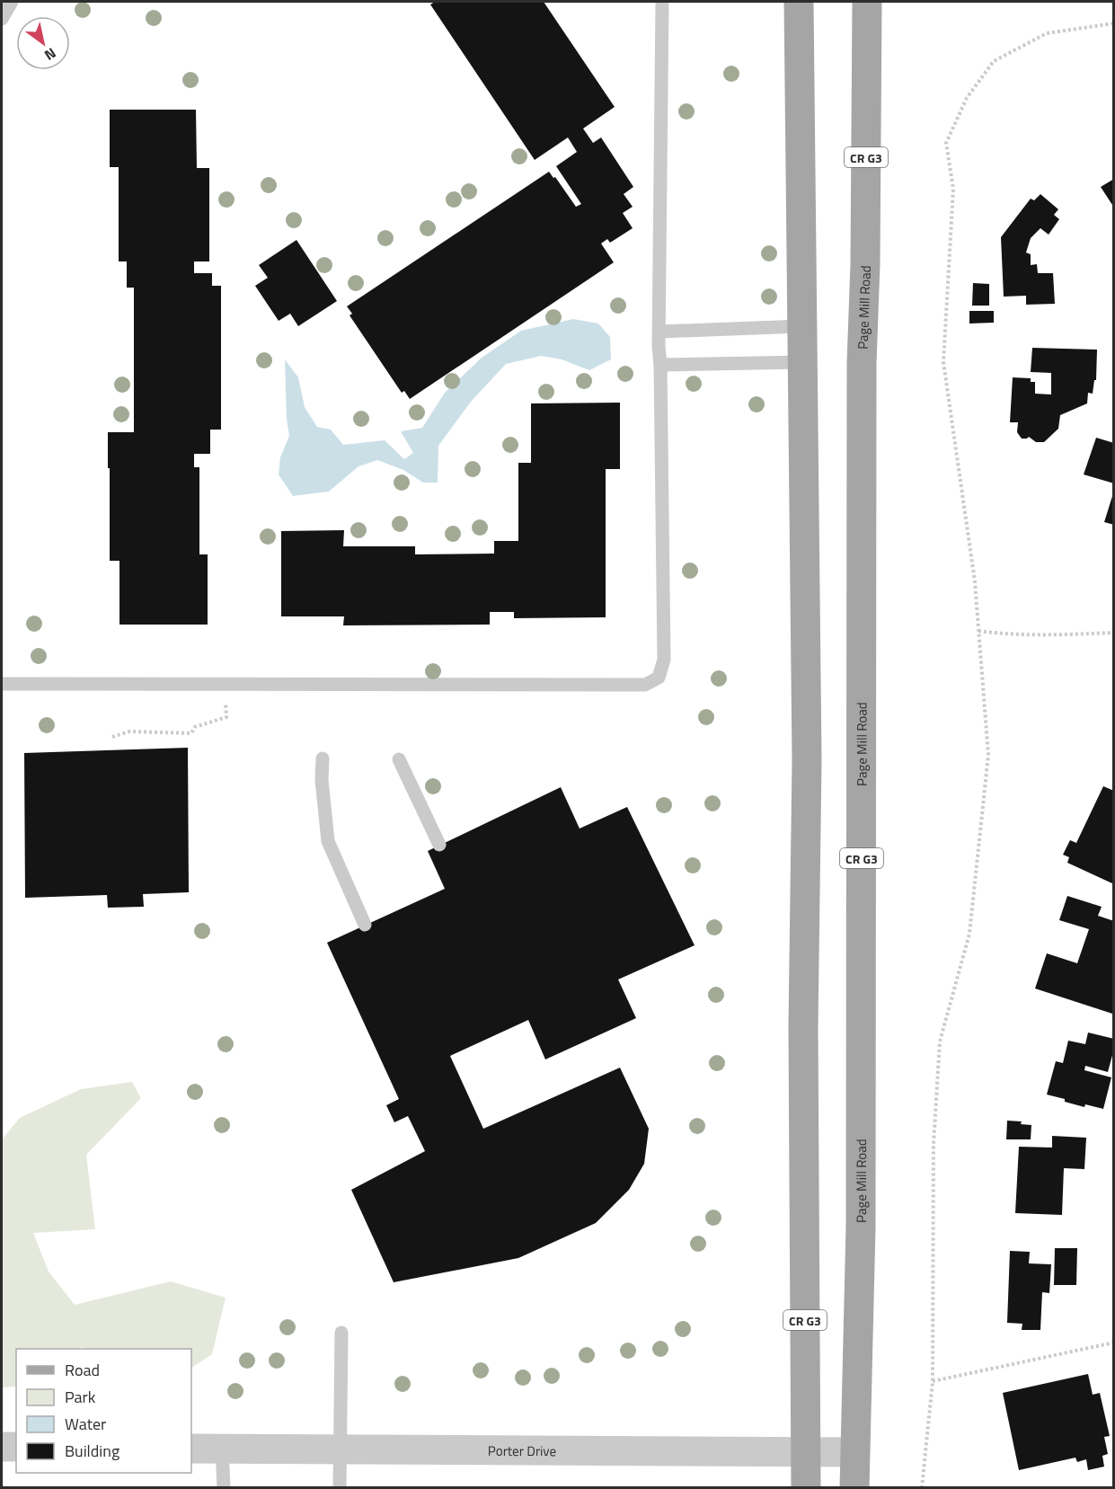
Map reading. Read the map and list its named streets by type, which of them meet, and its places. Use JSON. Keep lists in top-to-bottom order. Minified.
{"streets":{"main road":["CR G3","Page Mill Road"],"street":["Porter Drive"]},"crossings":[["CR G3","Porter Drive"],["Page Mill Road","Porter Drive"]],"legend":["Road","Park","Water","Building"],"north":"bottom right"}
